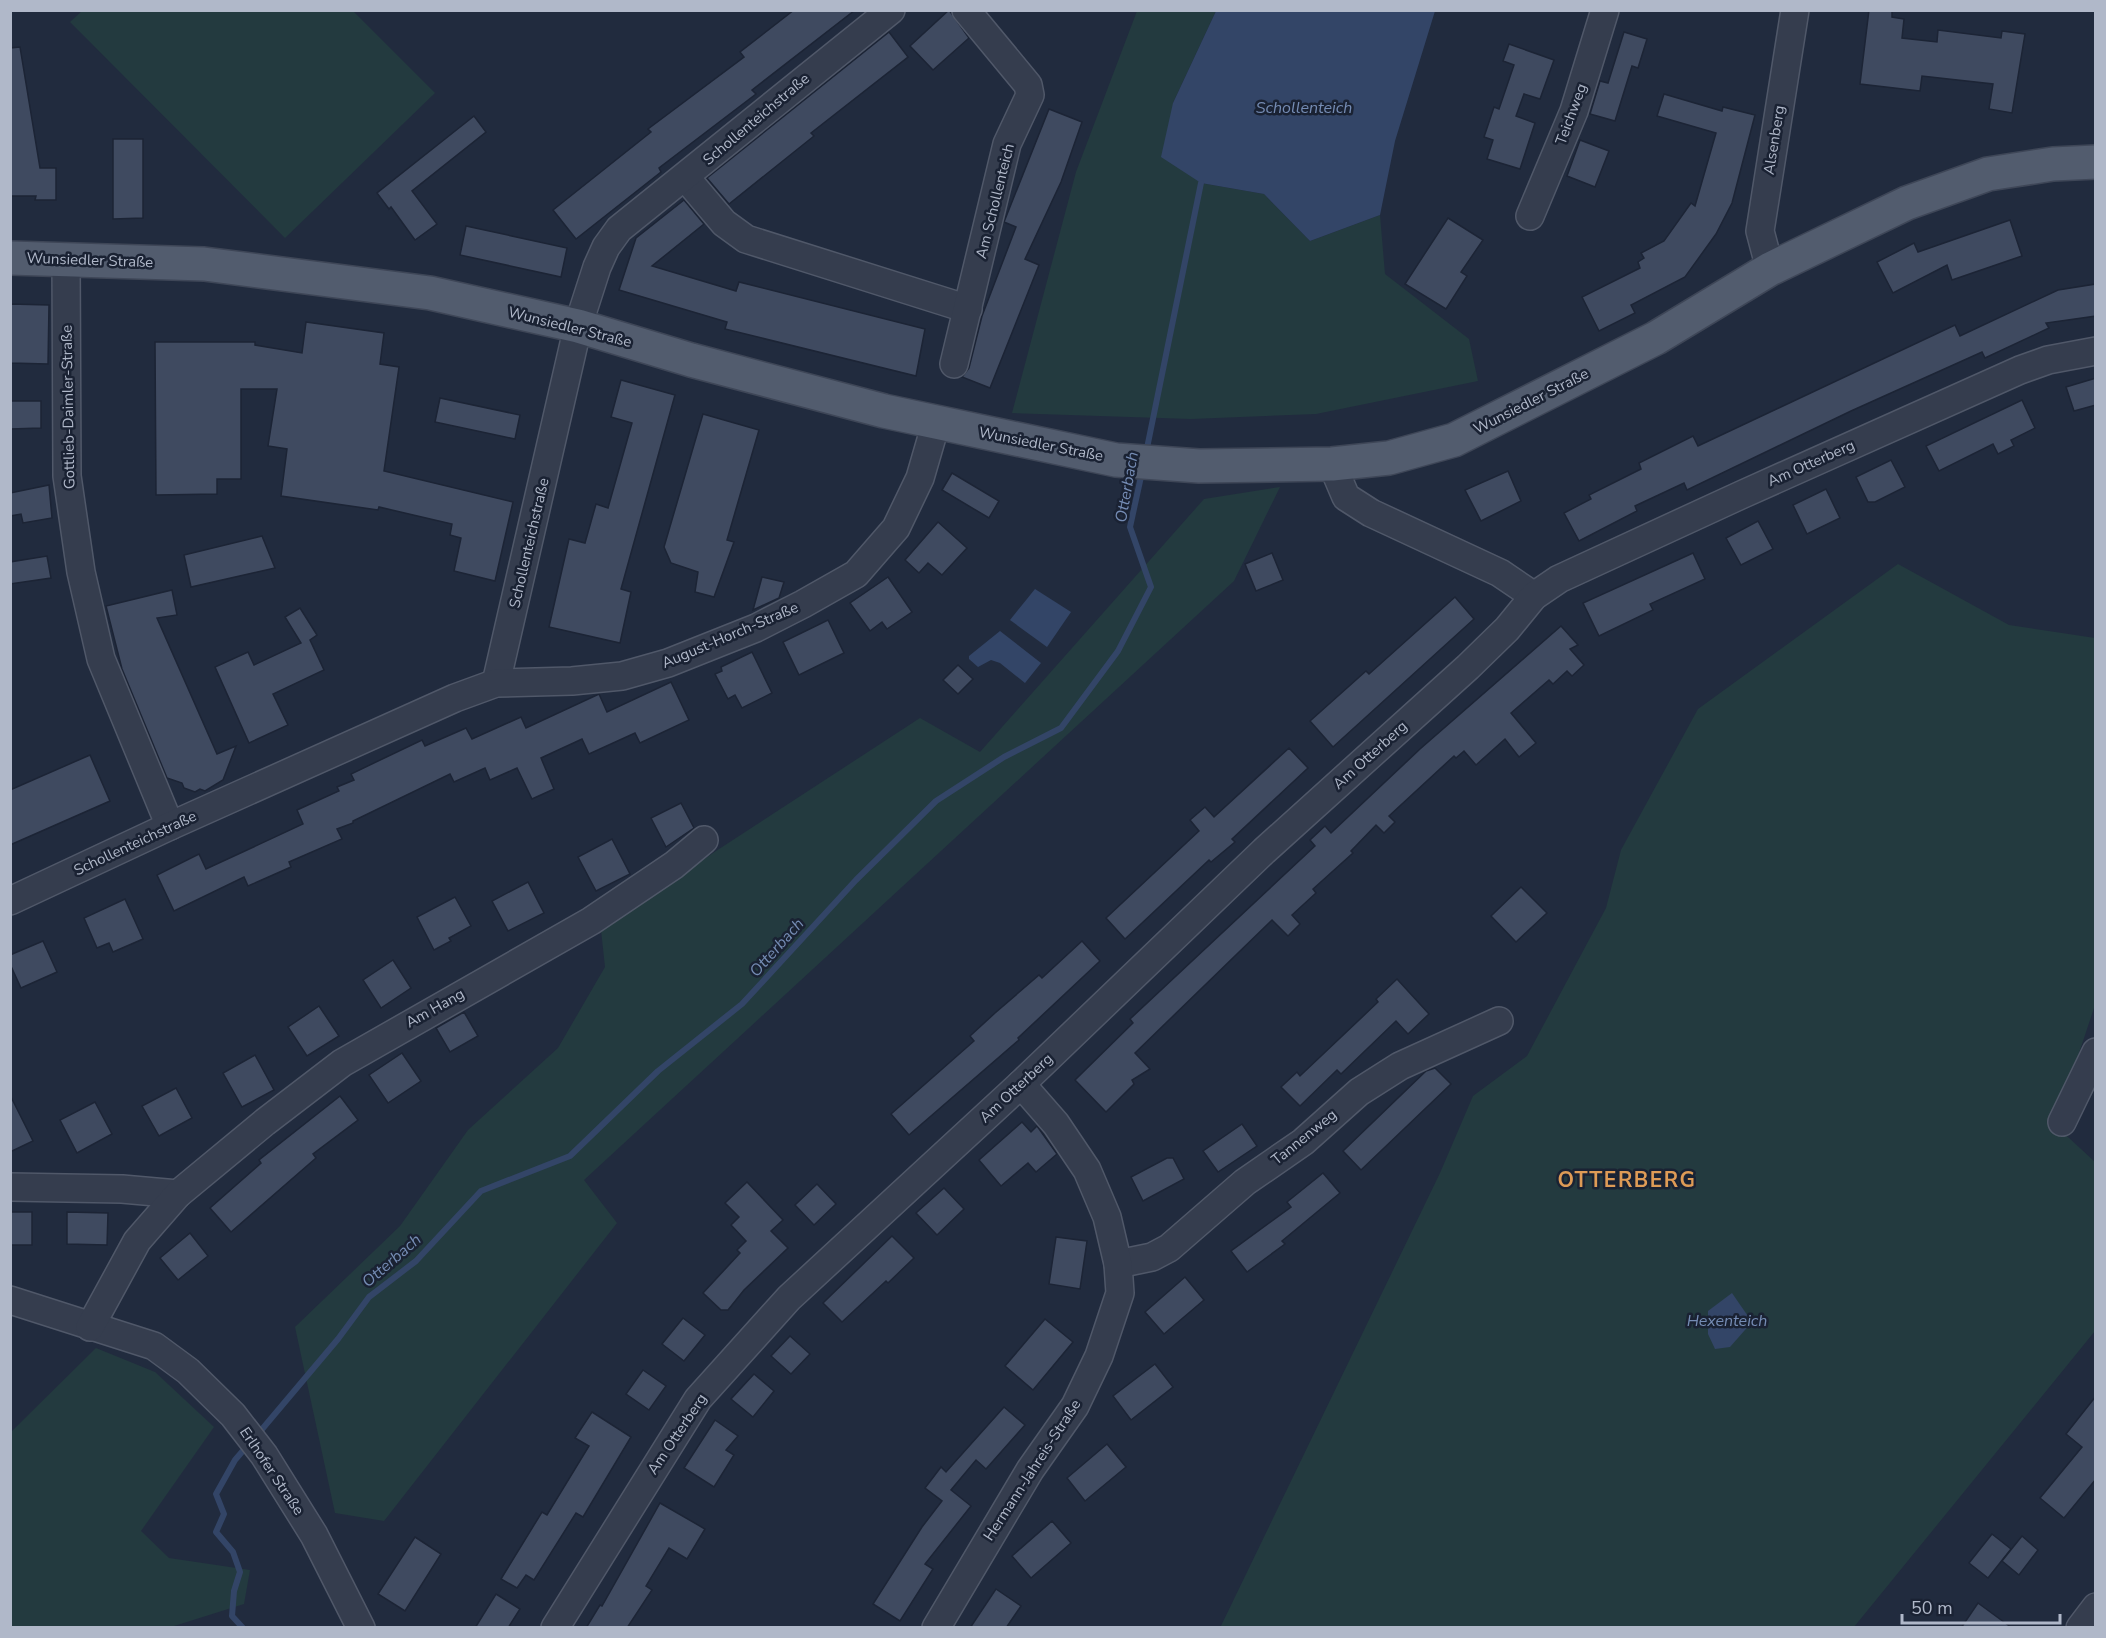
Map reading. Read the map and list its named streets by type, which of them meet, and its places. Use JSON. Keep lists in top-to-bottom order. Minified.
{"streets":{"main road":["Wunsiedler Straße"],"street":["Teichweg","Schollenteichstraße","Alsenberg","Am Schollenteich","Gottlieb-Daimler-Straße","Am Otterberg","August-Horch-Straße","Am Hang","Tannenweg","Hermann-Jahreis-Straße","Erlhofer Straße"]},"crossings":[["Schollenteichstraße","Wunsiedler Straße"],["Schollenteichstraße","Gottlieb-Daimler-Straße"],["Schollenteichstraße","August-Horch-Straße"],["Alsenberg","Wunsiedler Straße"],["Wunsiedler Straße","Gottlieb-Daimler-Straße"],["Wunsiedler Straße","August-Horch-Straße"],["Am Otterberg","Hermann-Jahreis-Straße"],["Am Hang","Erlhofer Straße"],["Tannenweg","Hermann-Jahreis-Straße"]],"districts":["OTTERBERG"],"water":["Schollenteich","Otterbach","Hexenteich"],"scale_bar":"50 m"}
